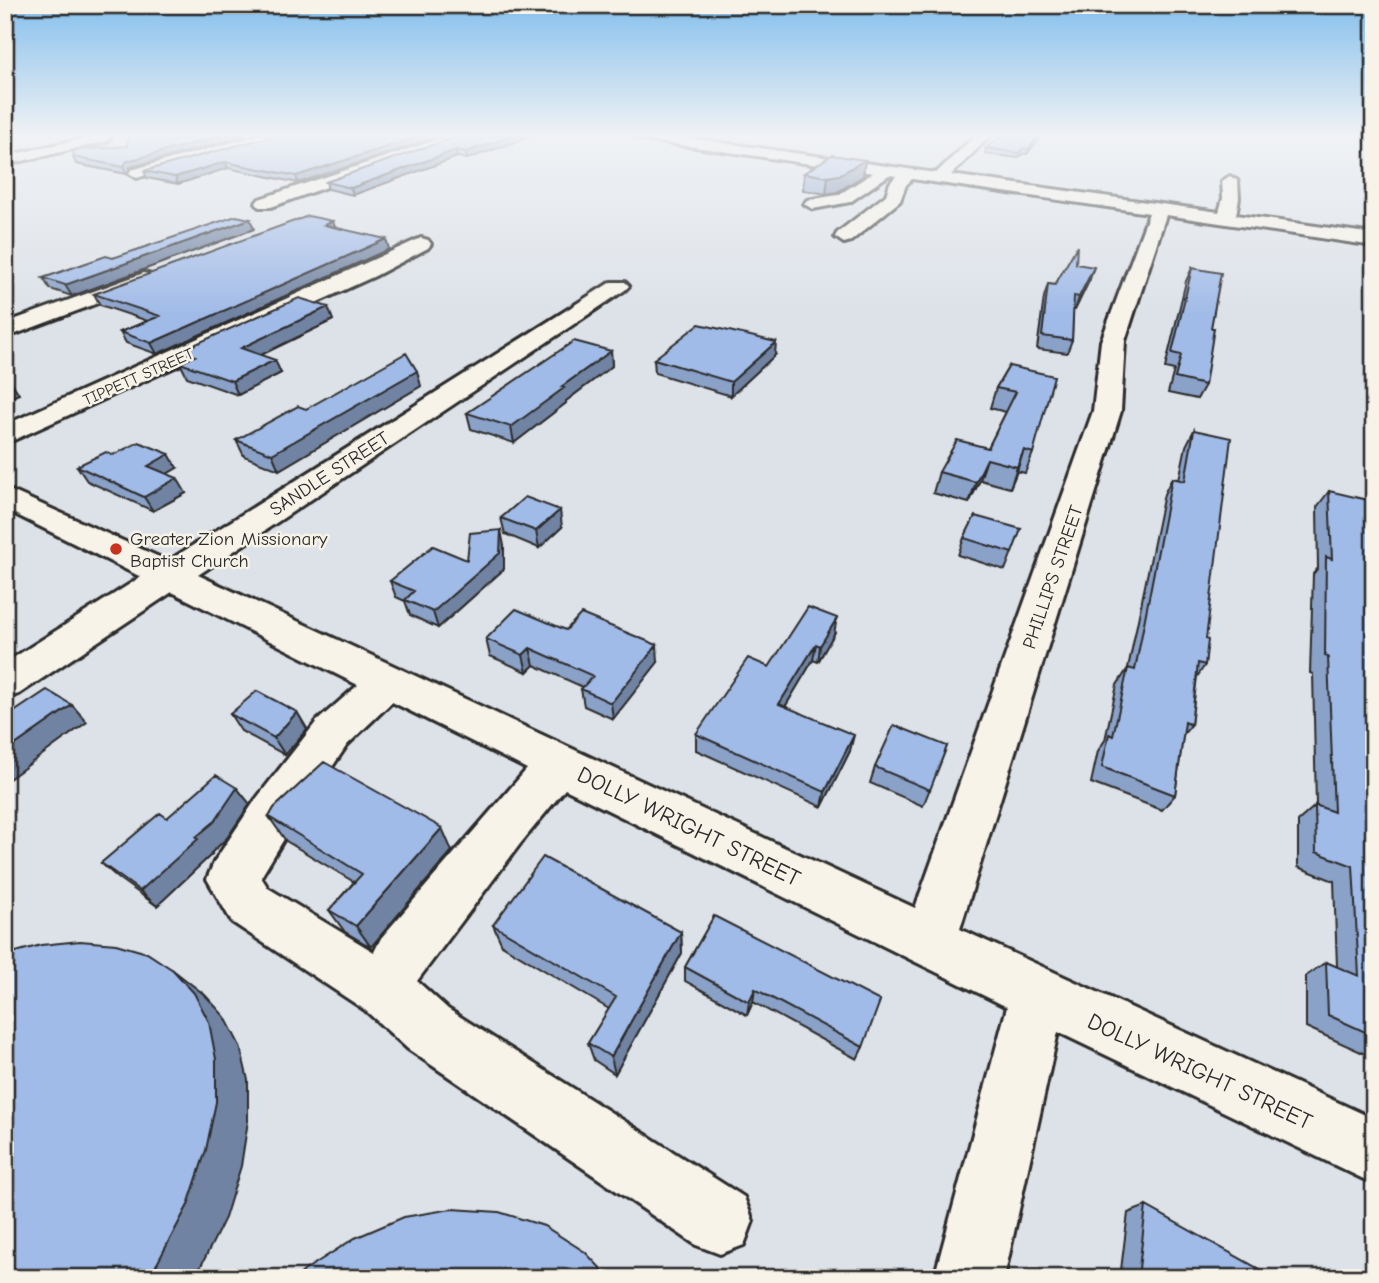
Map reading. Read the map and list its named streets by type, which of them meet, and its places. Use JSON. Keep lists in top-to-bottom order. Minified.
{"streets":{"street":["TIPPETT STREET","SANDLE STREET","PHILLIPS STREET","DOLLY WRIGHT STREET"]},"crossings":[["SANDLE STREET","DOLLY WRIGHT STREET"],["PHILLIPS STREET","DOLLY WRIGHT STREET"]],"places":["Greater Zion Missionary Baptist Church"]}
